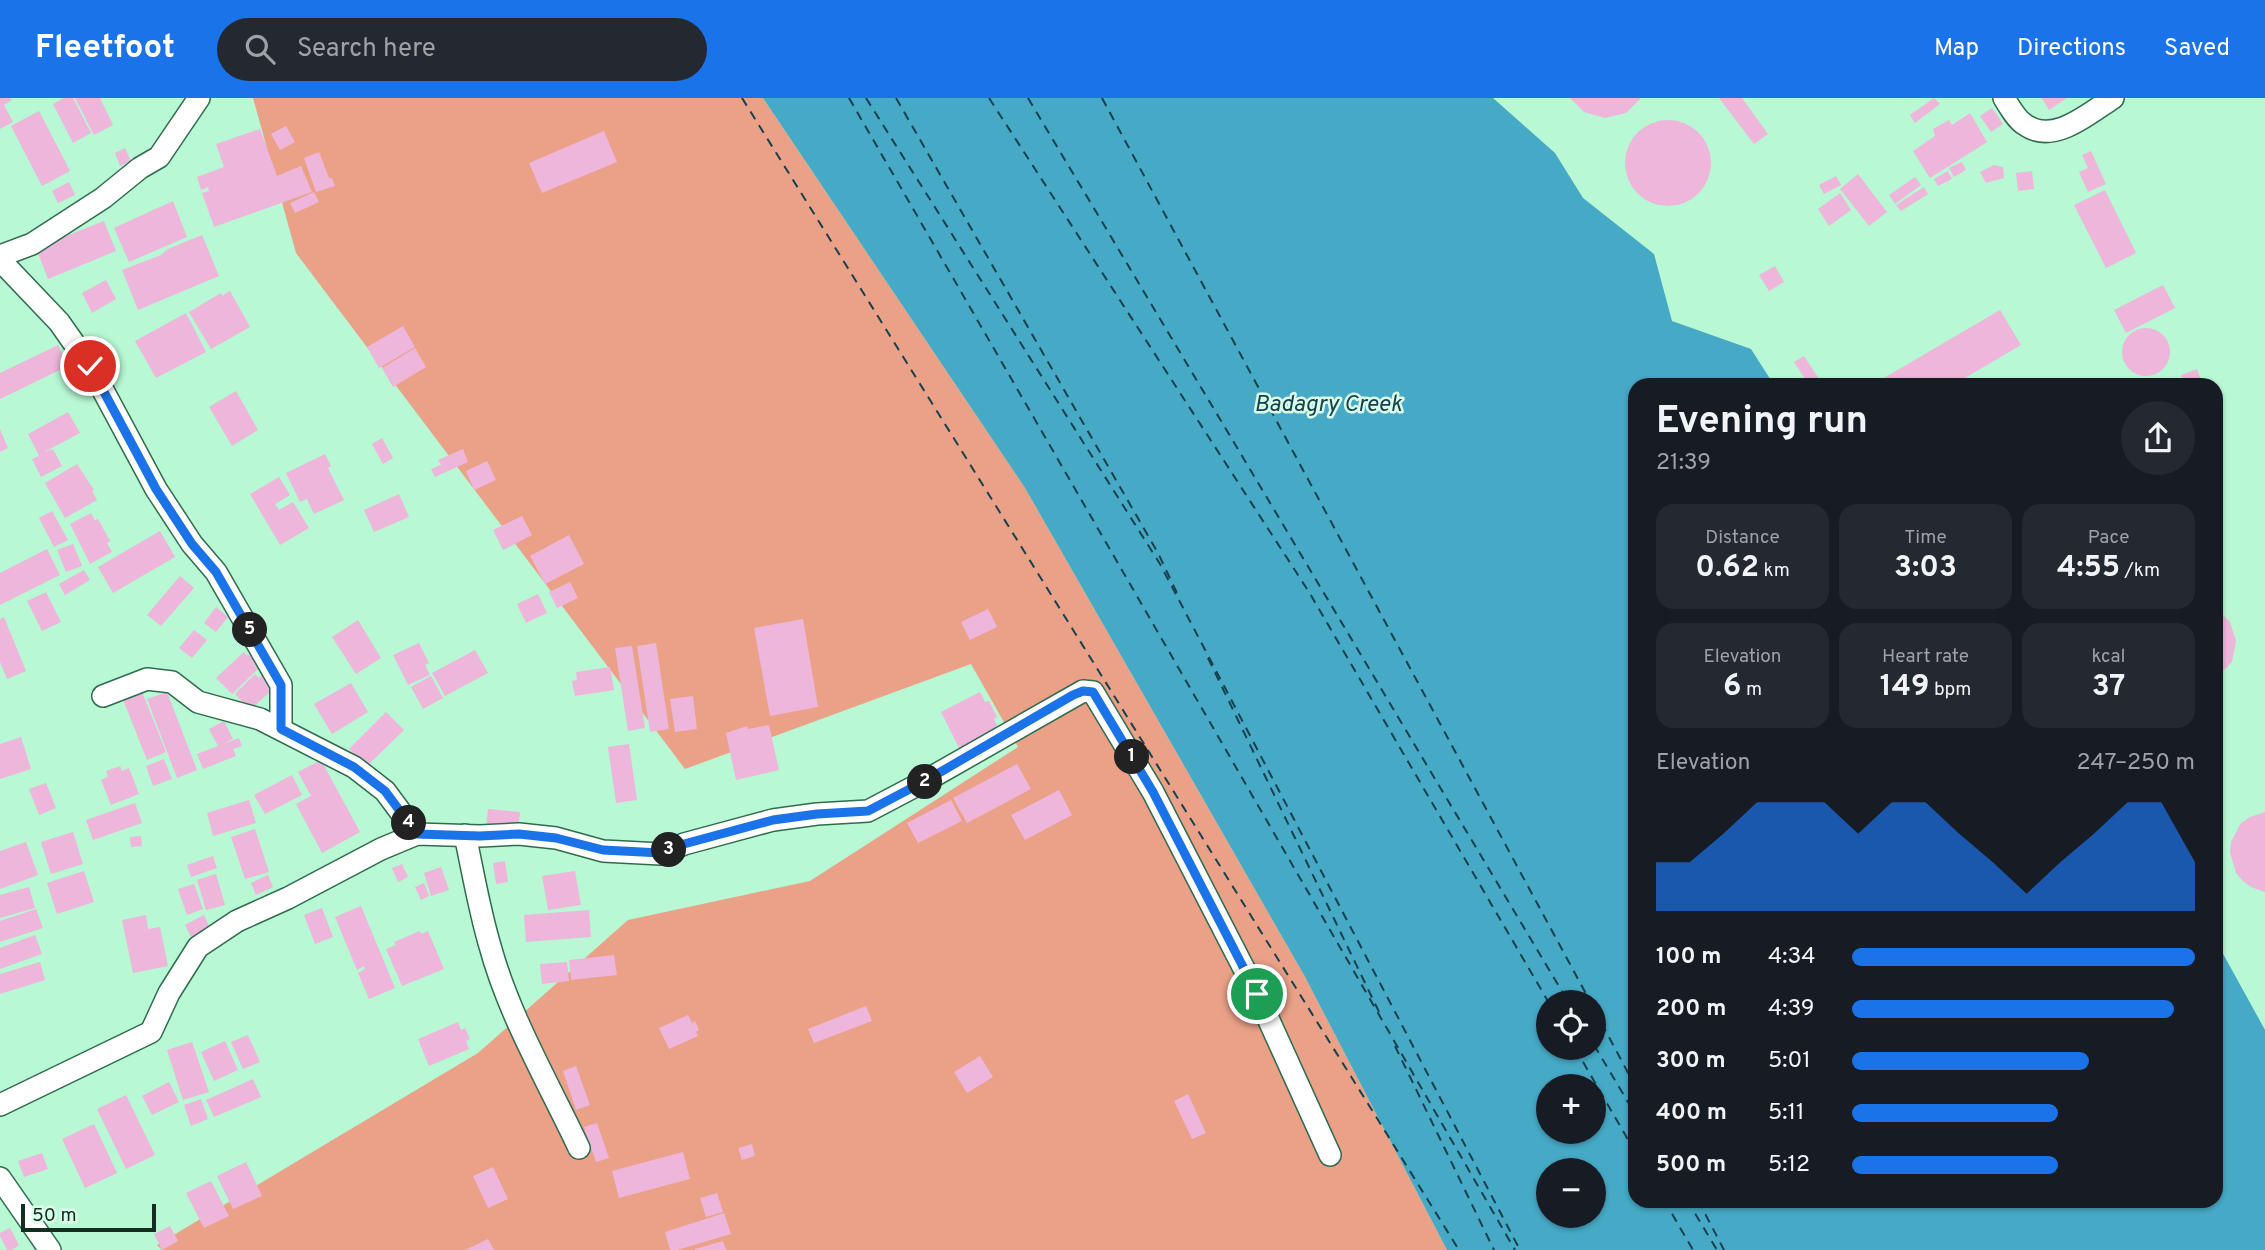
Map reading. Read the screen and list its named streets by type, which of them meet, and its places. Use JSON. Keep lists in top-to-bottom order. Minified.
{"water":["Badagry Creek"],"scale_bar":"50 m","page":{"header":"Fleetfoot","search":"Search here","nav":["Map","Directions","Saved"],"heading":["Evening run","21:39"],"stats":[["Distance","0.62 km"],["Time","3:03"],["Pace","4:55 /km"],["Elevation","6 m"],["Heart rate","149 bpm"],["kcal","37"]],"pins":["5","1","2","4","3"],"chart":["Elevation","247–250 m"],"list":[{"name":"100 m","note":"4:34"},{"name":"200 m","note":"4:39"},{"name":"300 m","note":"5:01"},{"name":"400 m","note":"5:11"},{"name":"500 m","note":"5:12"}],"map_buttons":["+","−"],"scale":"50 m"}}
